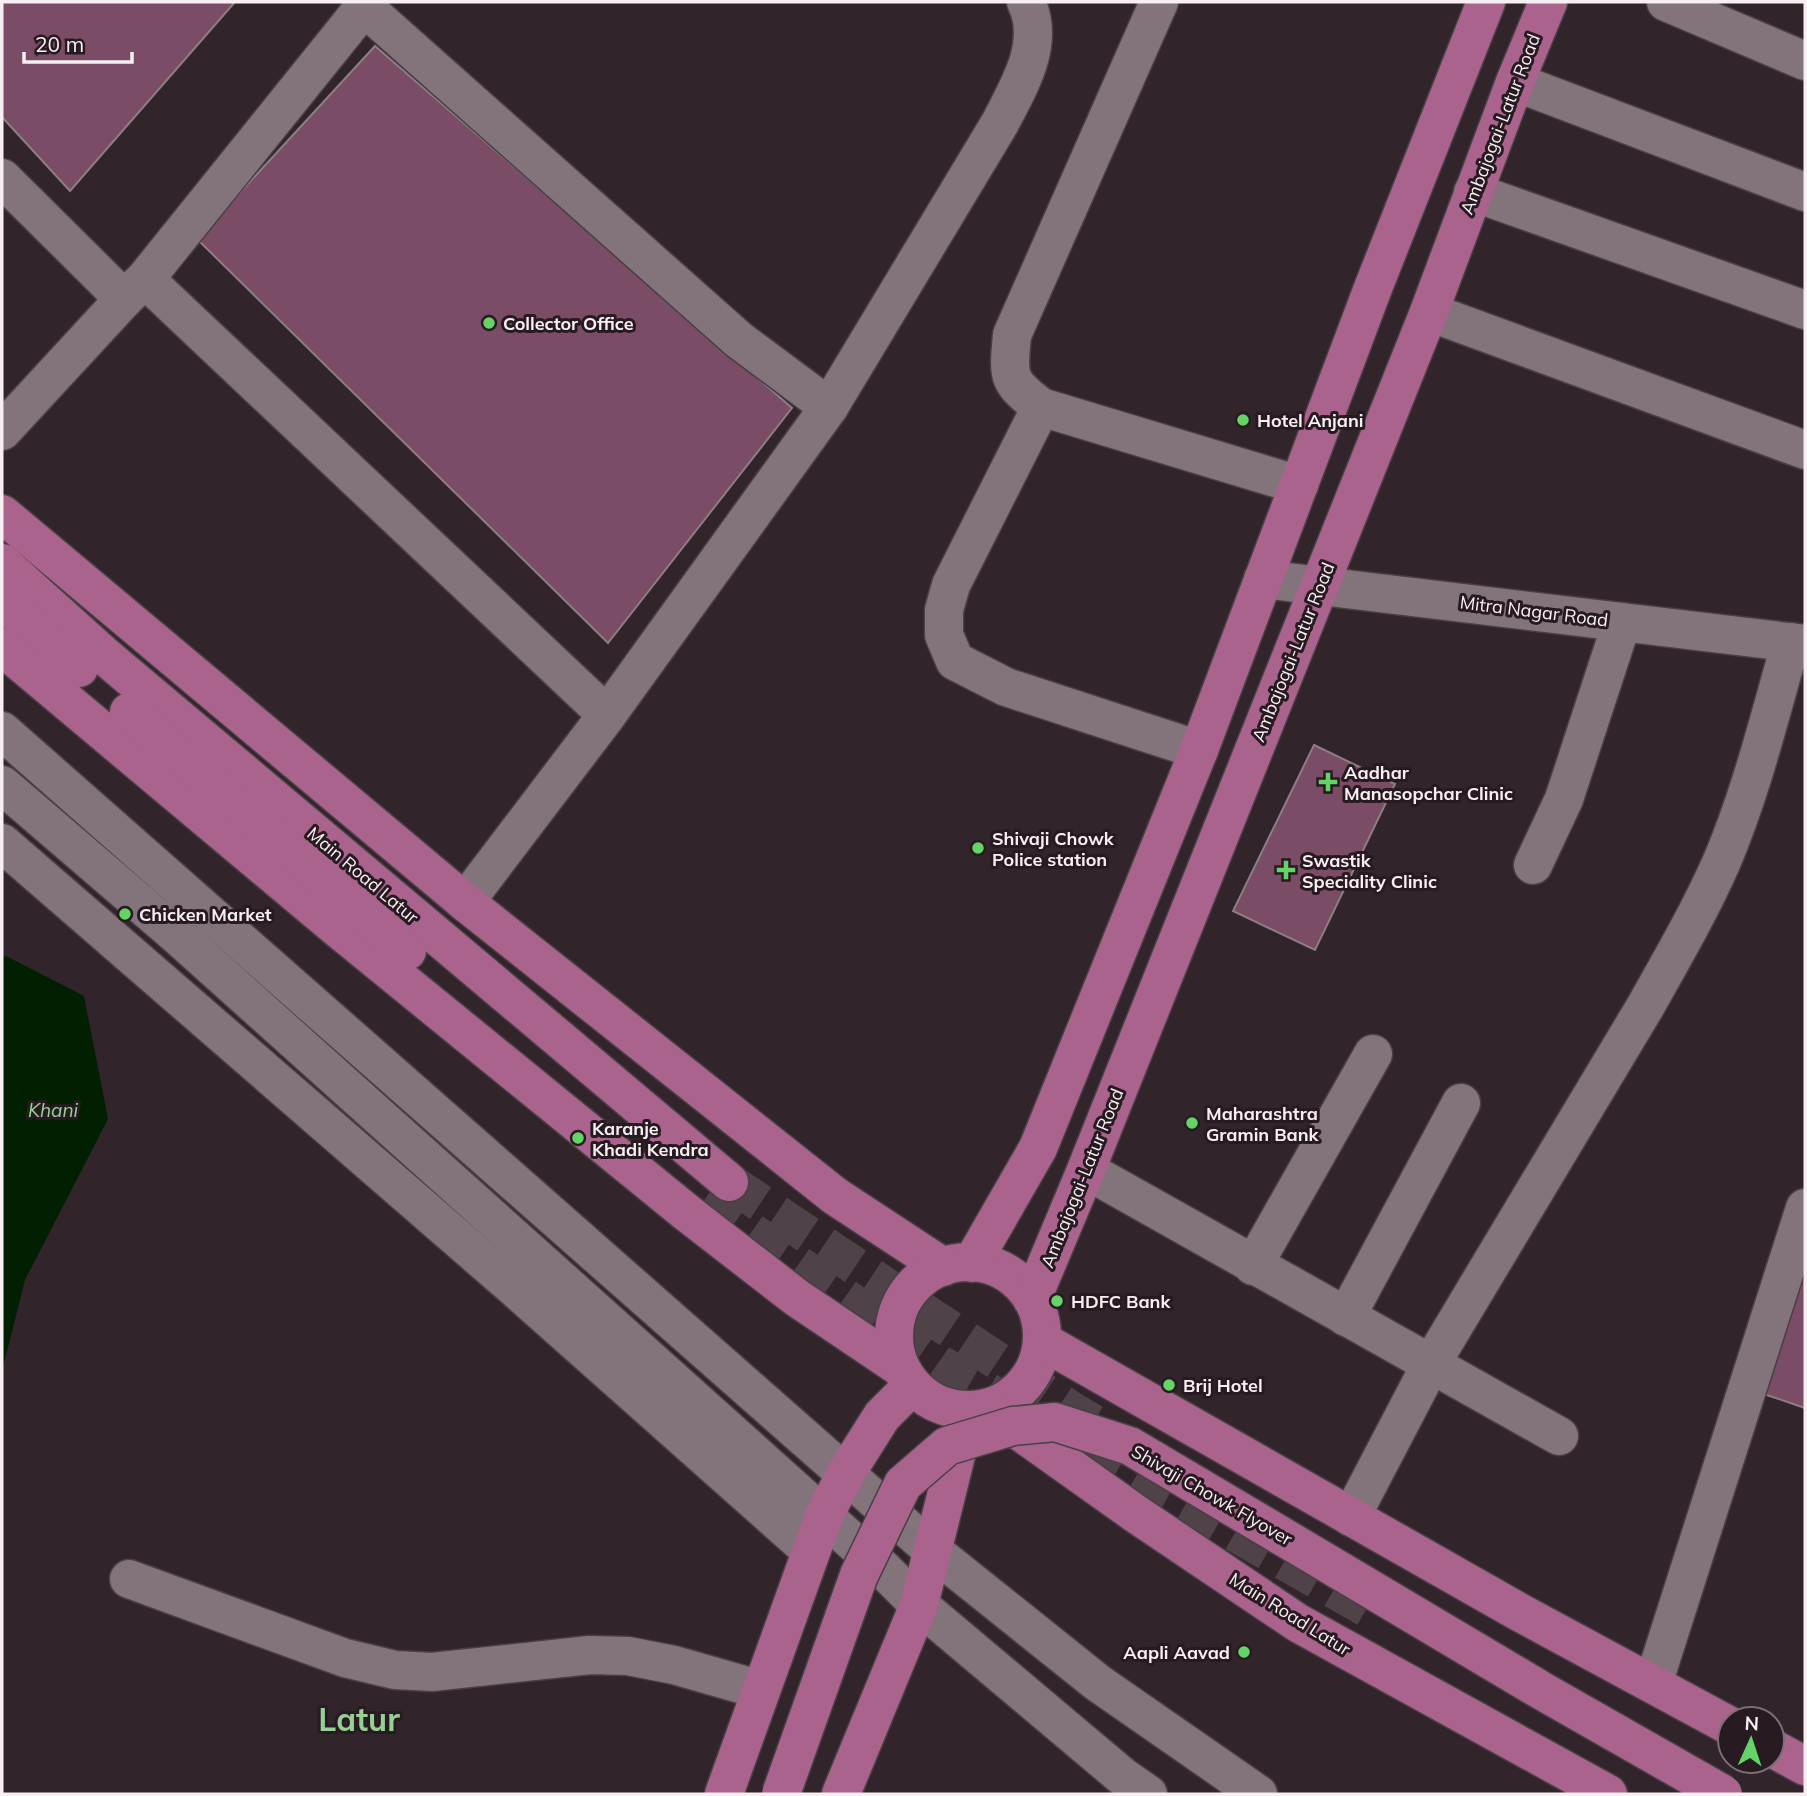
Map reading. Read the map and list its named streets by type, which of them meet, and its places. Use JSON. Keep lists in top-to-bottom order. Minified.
{"streets":{"main road":["Ambajogai-Latur Road","Main Road Latur","Shivaji Chowk Flyover"],"street":["Mitra Nagar Road"]},"crossings":[["Ambajogai-Latur Road","Mitra Nagar Road"],["Ambajogai-Latur Road","Main Road Latur"]],"districts":["Latur"],"water":["Khani"],"places":{"other":["Collector Office","Hotel Anjani","Shivaji Chowk Police station","Chicken Market","Maharashtra Gramin Bank","Karanje Khadi Kendra","HDFC Bank","Brij Hotel","Aapli Aavad"],"health":["Aadhar Manasopchar Clinic","Swastik Speciality Clinic"]},"scale_bar":"20 m","north":"top"}
